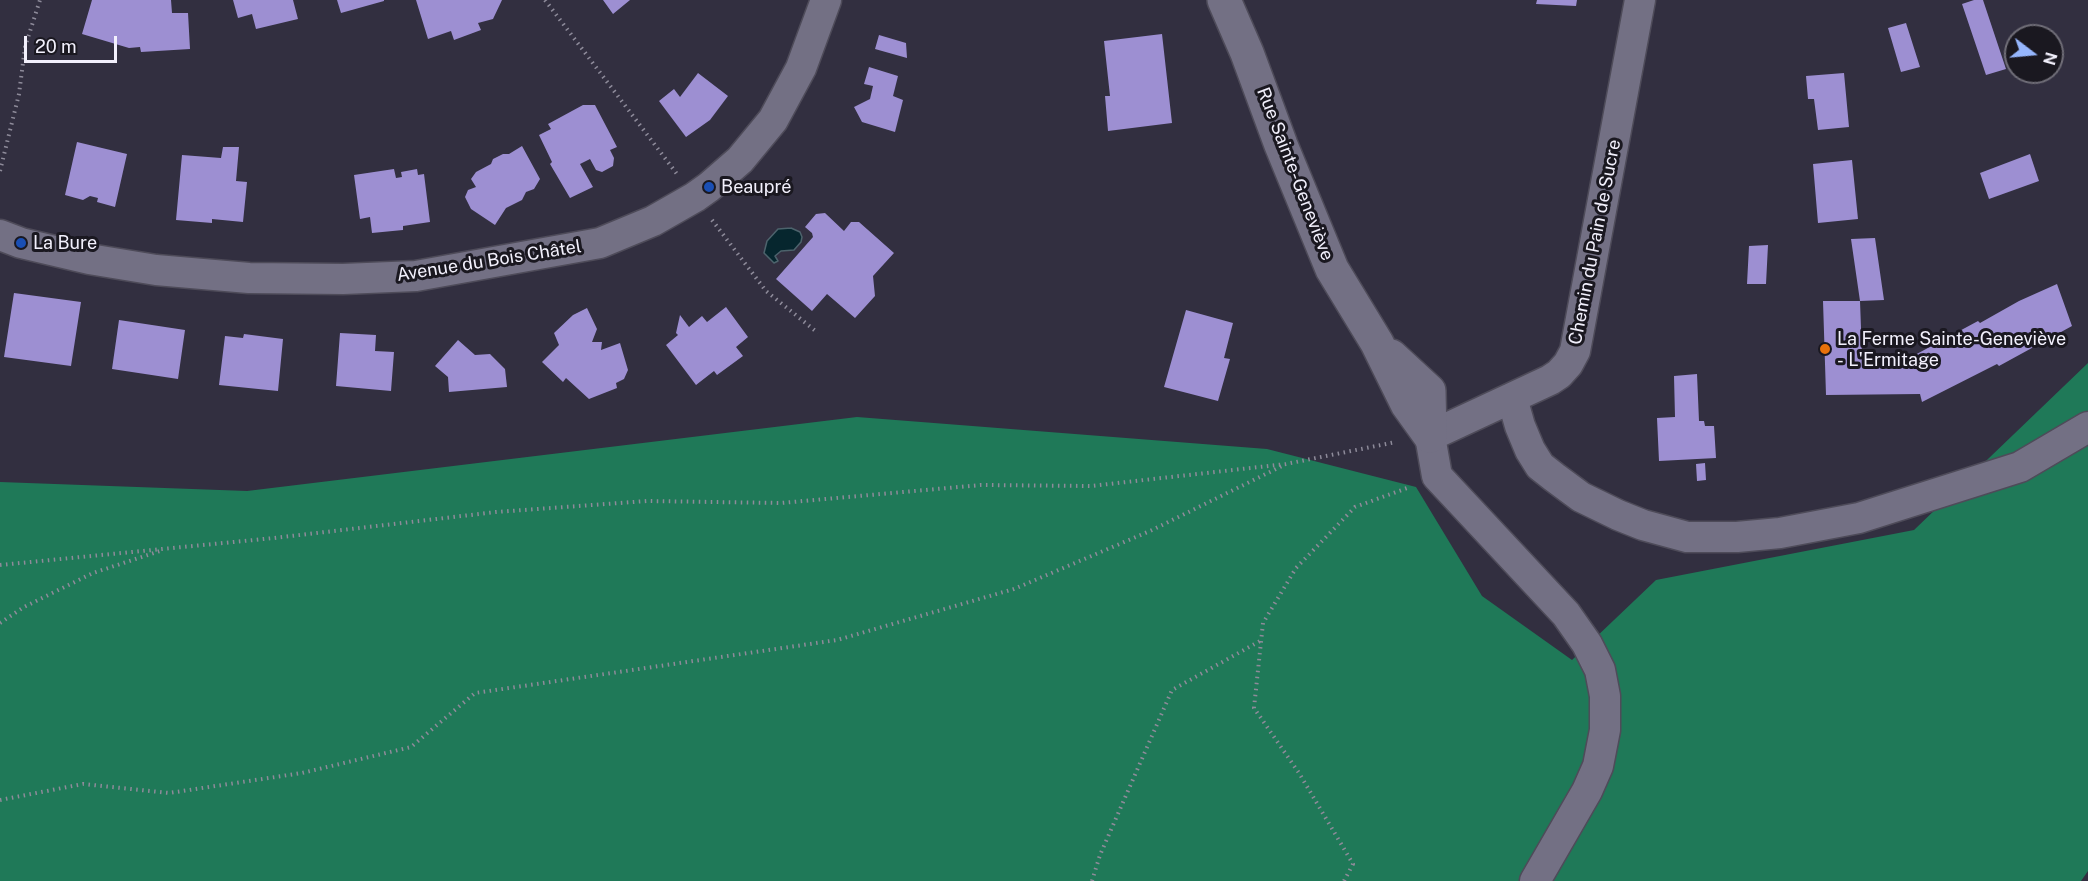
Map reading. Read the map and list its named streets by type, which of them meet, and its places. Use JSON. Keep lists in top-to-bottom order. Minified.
{"streets":{"street":["Rue Sainte-Geneviève","Chemin du Pain de Sucre","Avenue du Bois Châtel"]},"crossings":[["Rue Sainte-Geneviève","Chemin du Pain de Sucre"]],"places":["Beaupré","La Bure","La Ferme Sainte-Geneviève - L'Ermitage"],"scale_bar":"20 m","north":"right"}
